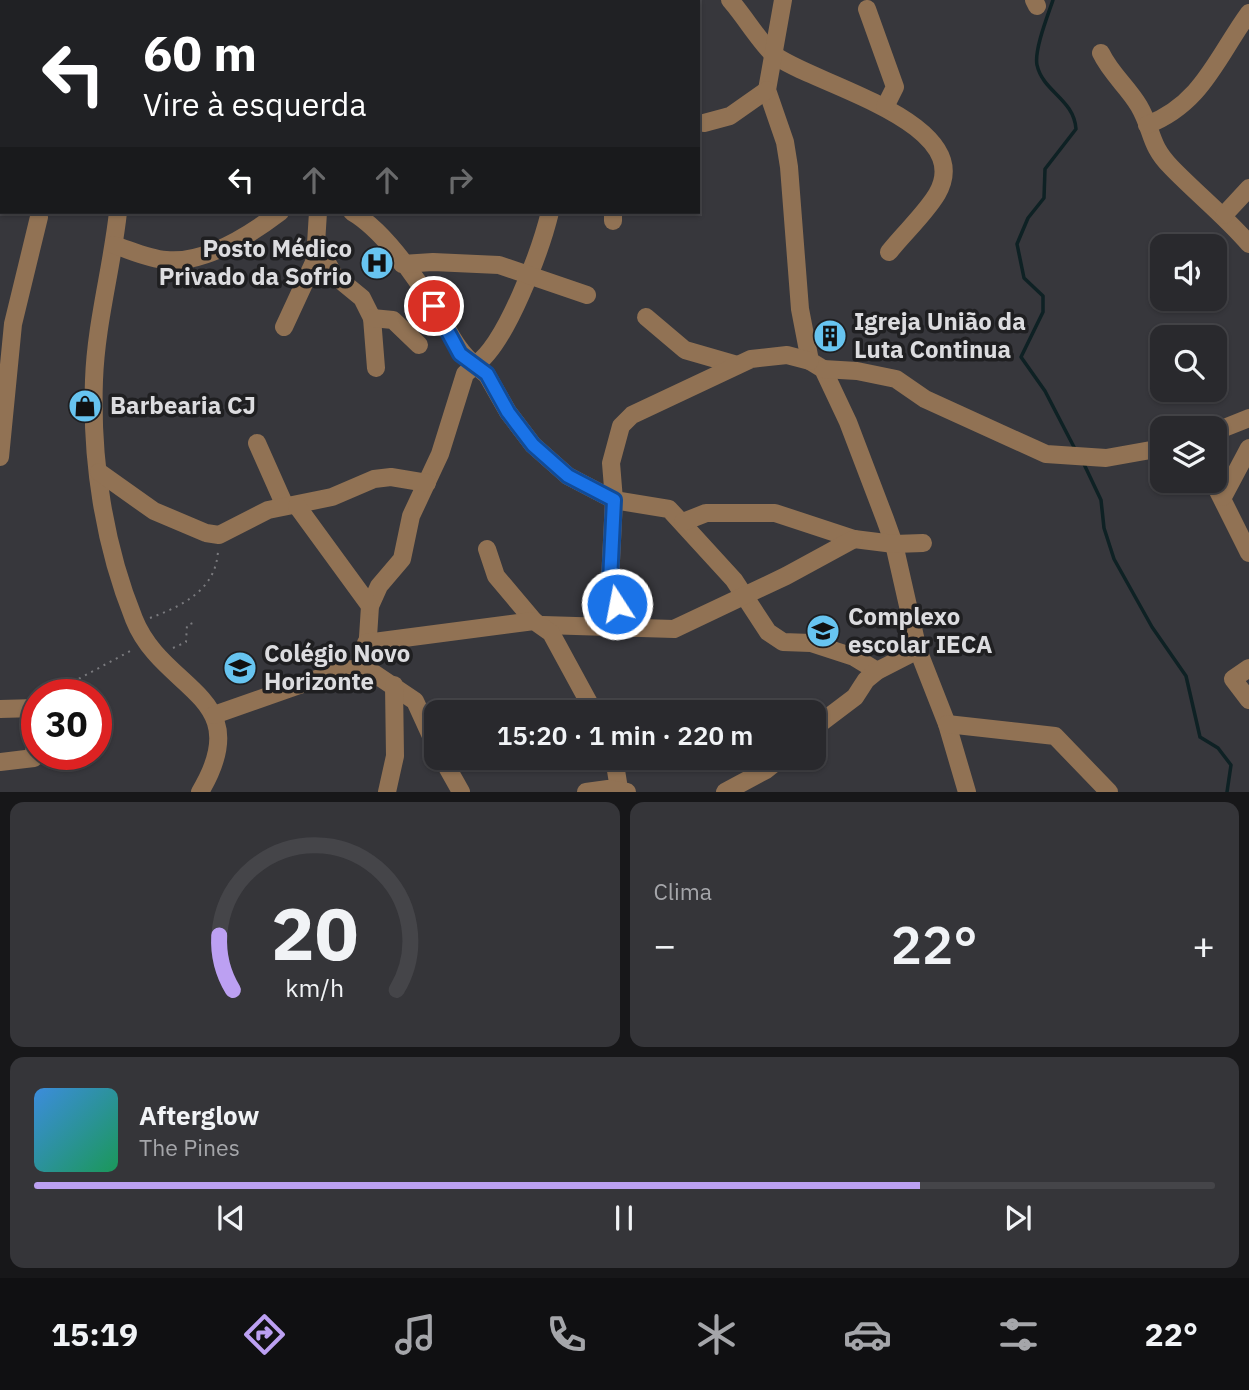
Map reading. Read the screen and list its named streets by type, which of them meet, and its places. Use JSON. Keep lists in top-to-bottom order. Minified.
{"places":{"hospital":["Posto Médico Privado da Sofrio"],"building":["Igreja União da Luta Continua"],"shop":["Barbearia CJ"],"school or university":["Complexo escolar IECA","Colégio Novo Horizonte"]},"page":{"turn":["60 m","Vire à esquerda"],"limit":"30","trip":"15:20 · 1 min · 220 m","tile":"Clima","heat":["−","22°","+"],"song":["Afterglow","The Pines"],"tabs":["15:19","22°"],"gauge":["20","km/h"]}}
